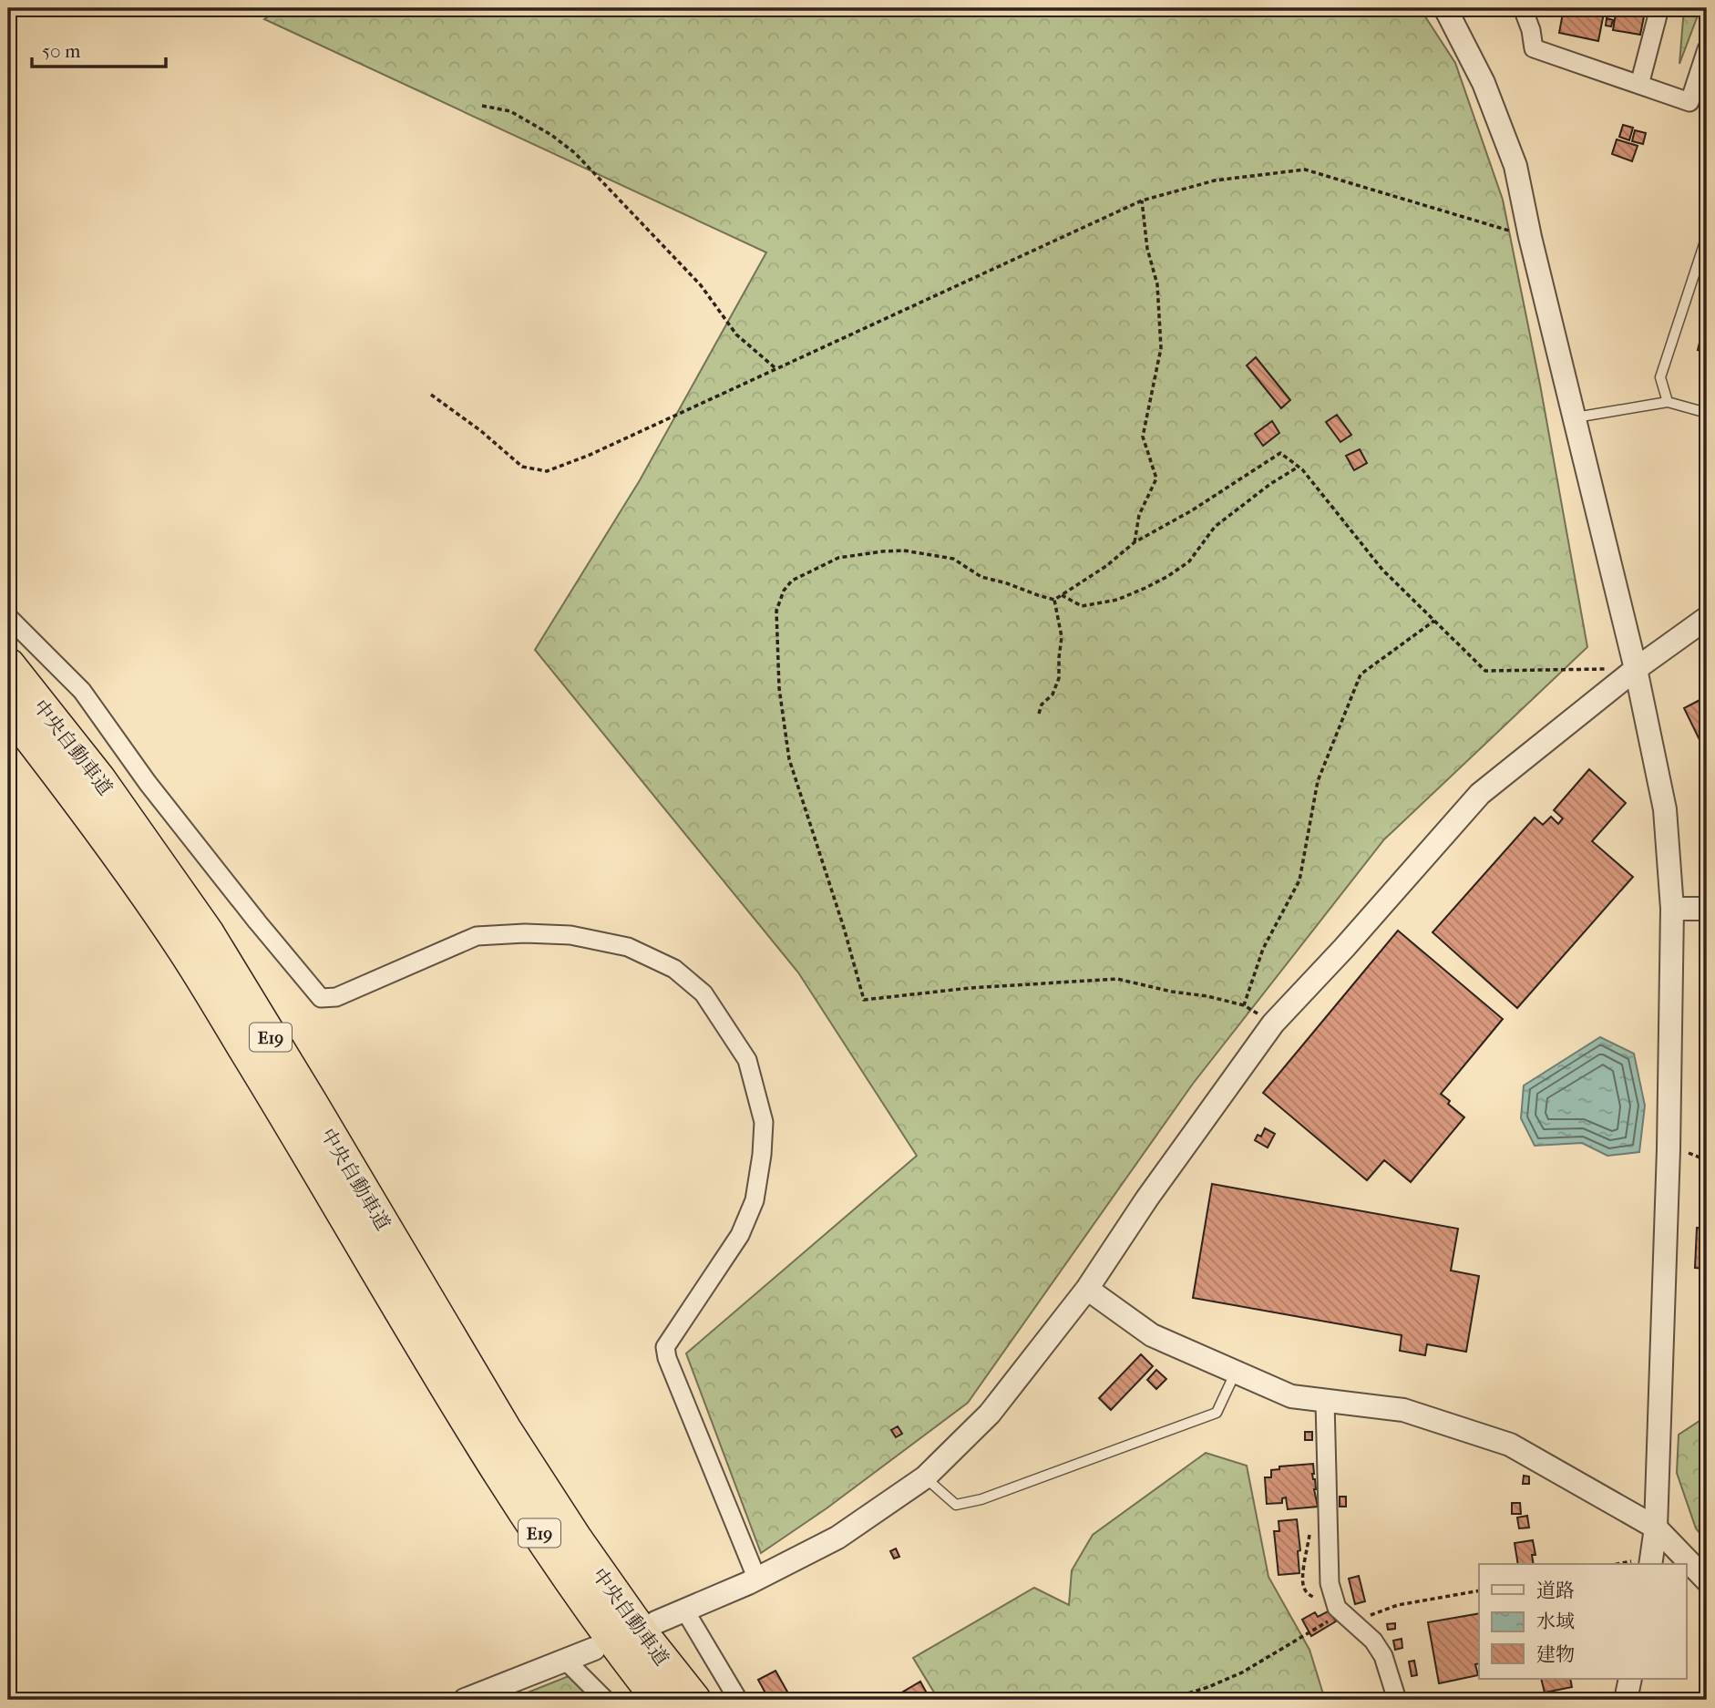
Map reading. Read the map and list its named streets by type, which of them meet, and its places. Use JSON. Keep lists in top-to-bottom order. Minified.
{"streets":{"highway":["中央自動車道","E19"]},"legend":["道路","水域","建物"],"scale_bar":"50 m"}
